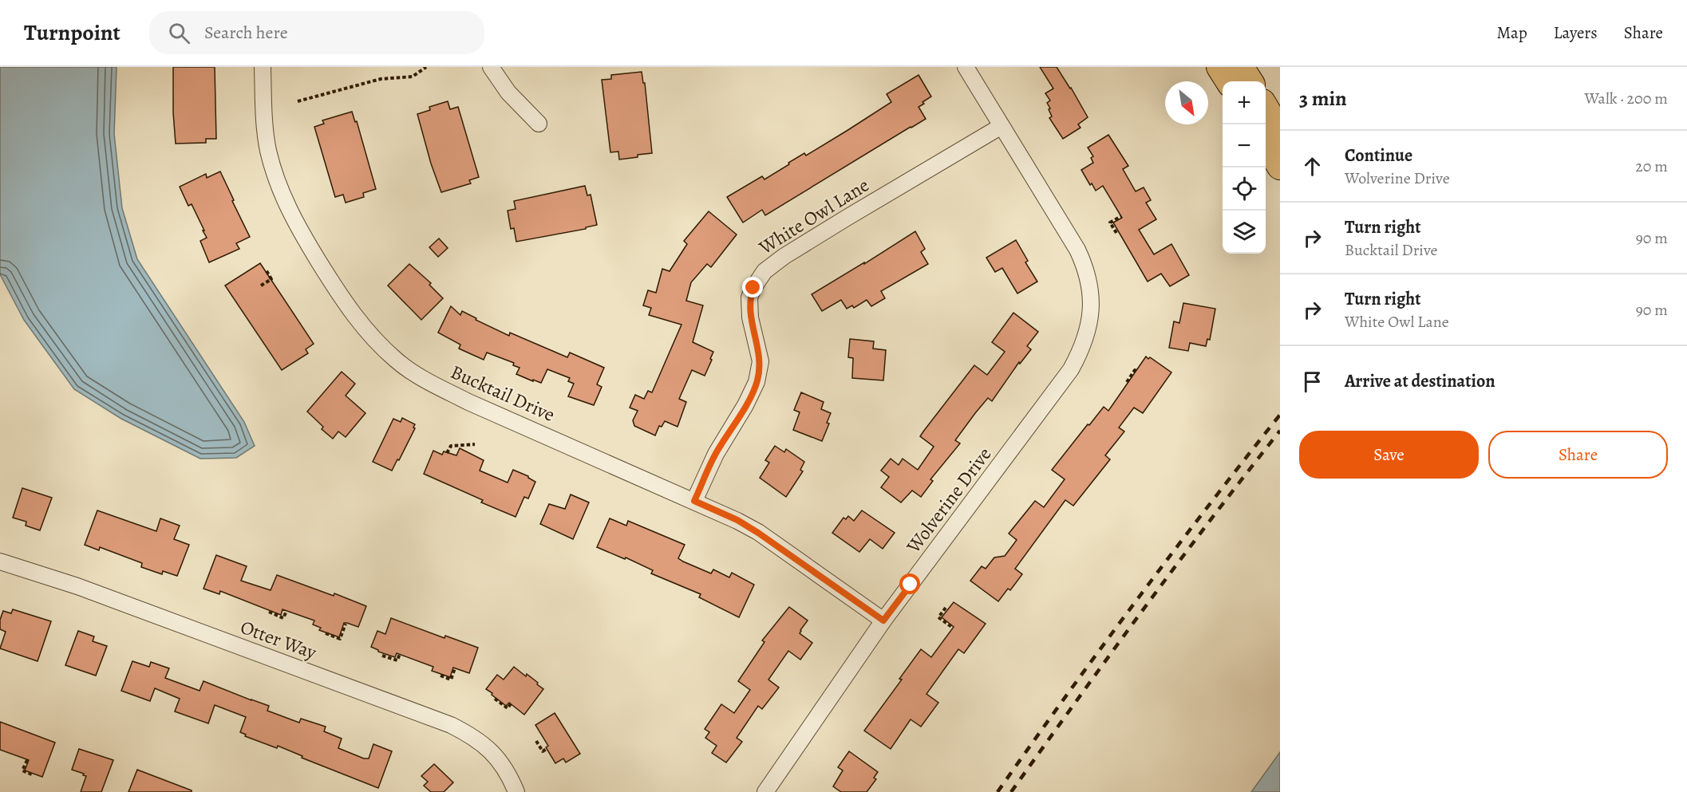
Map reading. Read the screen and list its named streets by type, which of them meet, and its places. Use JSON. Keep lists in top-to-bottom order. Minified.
{"streets":{"street":["White Owl Lane","Bucktail Drive","Wolverine Drive","Otter Way"]},"crossings":[["White Owl Lane","Bucktail Drive"],["White Owl Lane","Wolverine Drive"],["Bucktail Drive","Wolverine Drive"]],"north":"bottom right","page":{"header":"Turnpoint","search":"Search here","nav":["Map","Layers","Share"],"heading":["3 min","Walk · 200 m"],"map_buttons":["+","−"],"list":[["Continue","Wolverine Drive","20 m"],["Turn right","Bucktail Drive","90 m"],["Turn right","White Owl Lane","90 m"],"Arrive at destination"],"buttons":["Save","Share"]}}
